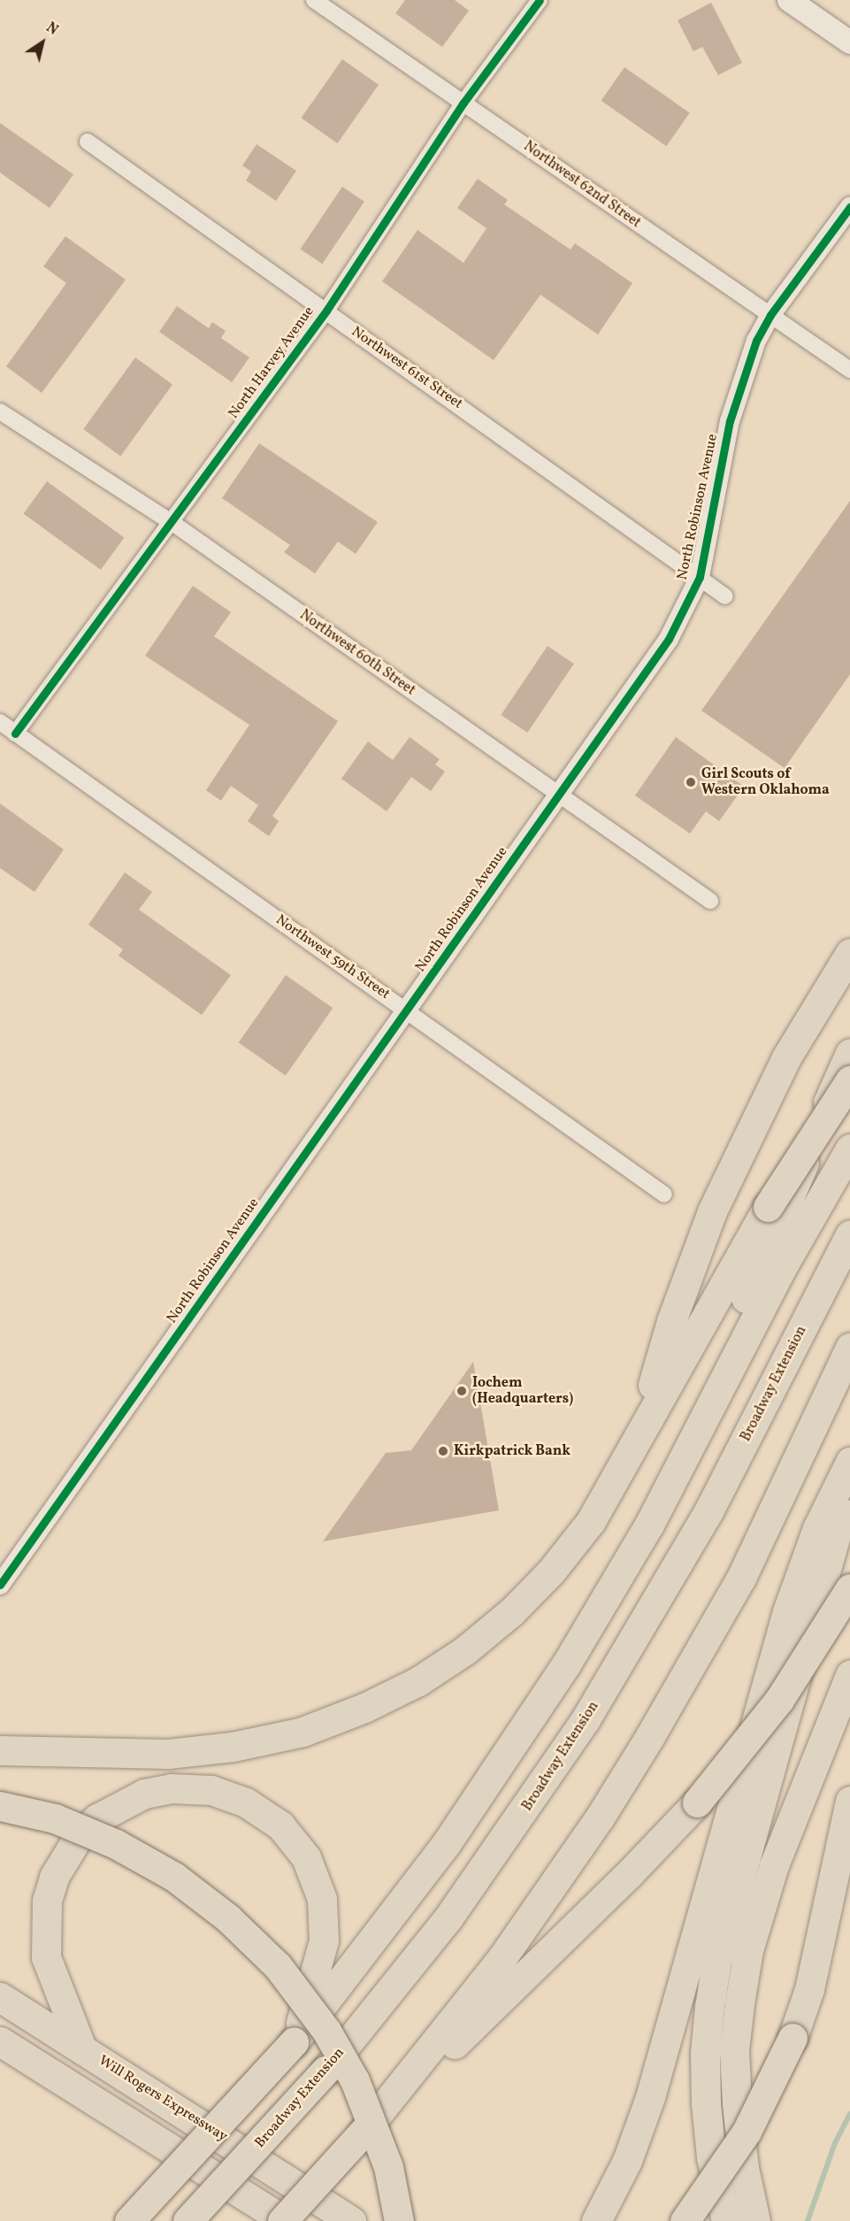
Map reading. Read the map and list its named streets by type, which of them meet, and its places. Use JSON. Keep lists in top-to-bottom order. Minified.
{"streets":{"highway":["Broadway Extension","Will Rogers Expressway"],"street":["Northwest 62nd Street","North Harvey Avenue","Northwest 61st Street","North Robinson Avenue","Northwest 60th Street","Northwest 59th Street"]},"crossings":[["Northwest 62nd Street","North Harvey Avenue"],["Northwest 62nd Street","North Robinson Avenue"],["North Harvey Avenue","Northwest 61st Street"],["North Harvey Avenue","Northwest 60th Street"],["North Harvey Avenue","Northwest 59th Street"],["Northwest 61st Street","North Robinson Avenue"],["North Robinson Avenue","Northwest 60th Street"],["North Robinson Avenue","Northwest 59th Street"]],"places":["Girl Scouts of Western Oklahoma","Iochem (Headquarters)","Kirkpatrick Bank"],"north":"top right"}
